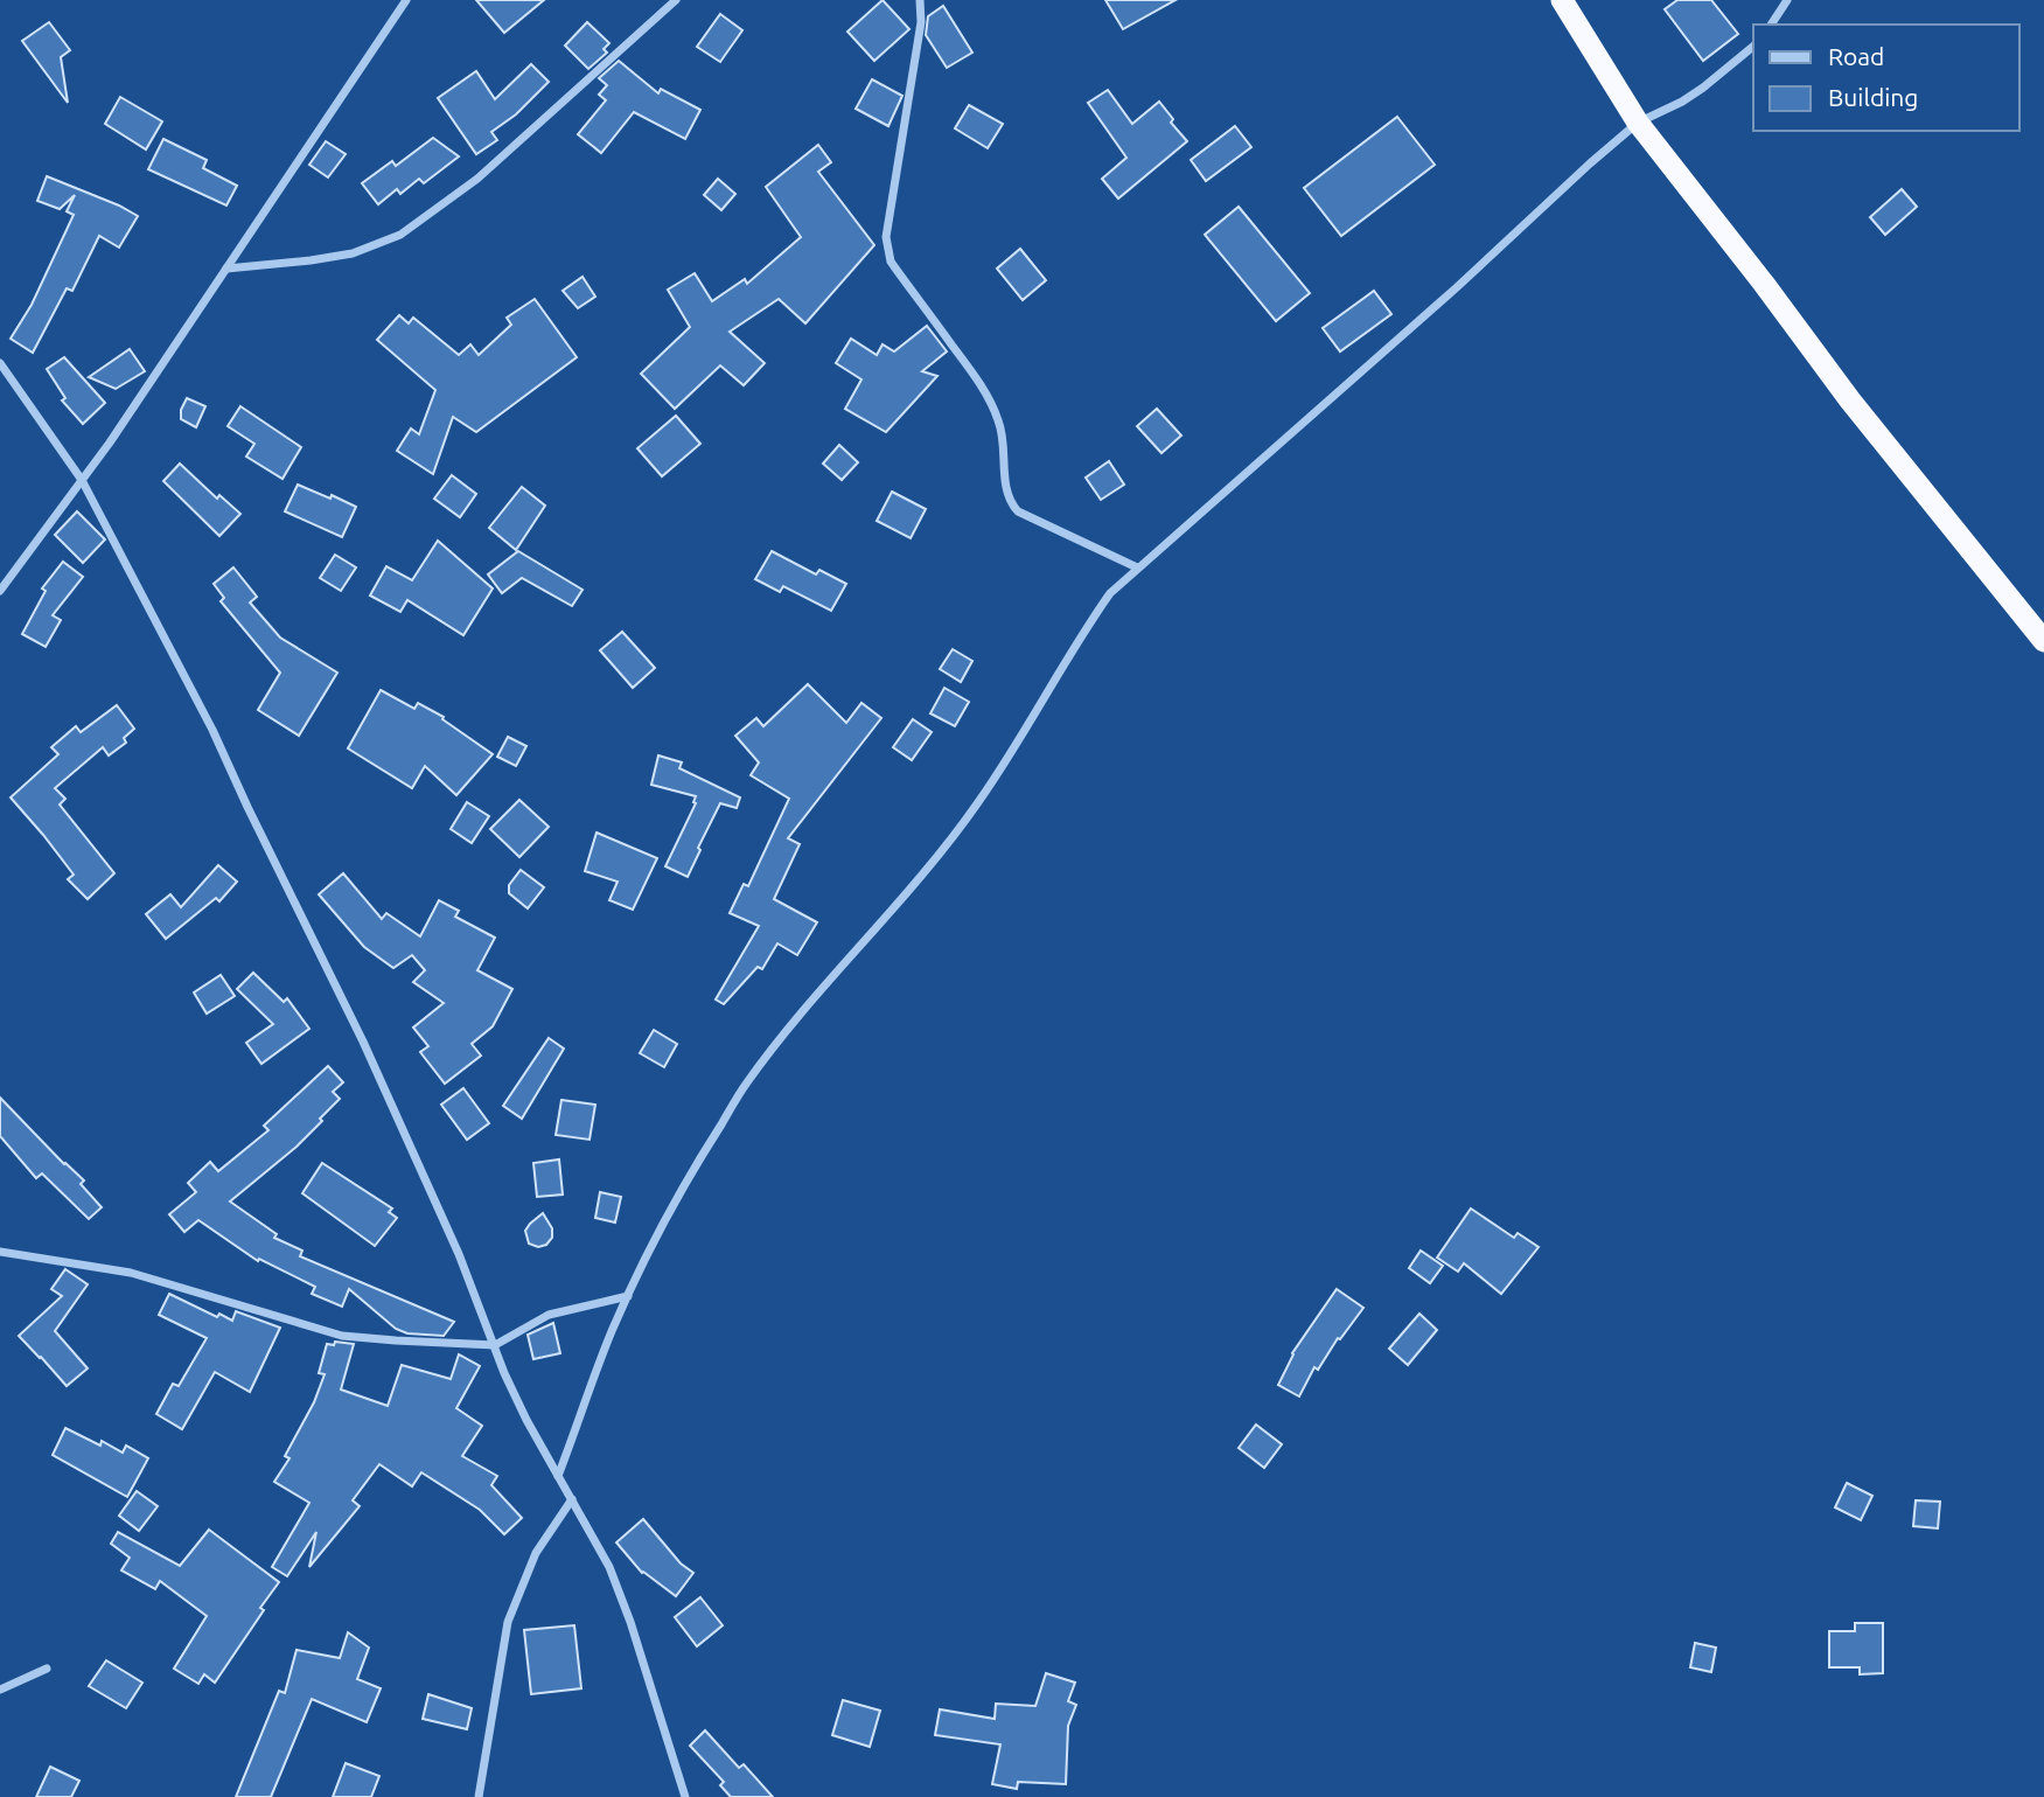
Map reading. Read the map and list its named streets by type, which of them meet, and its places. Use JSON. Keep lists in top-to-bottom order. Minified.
{"legend":["Road","Building"]}
